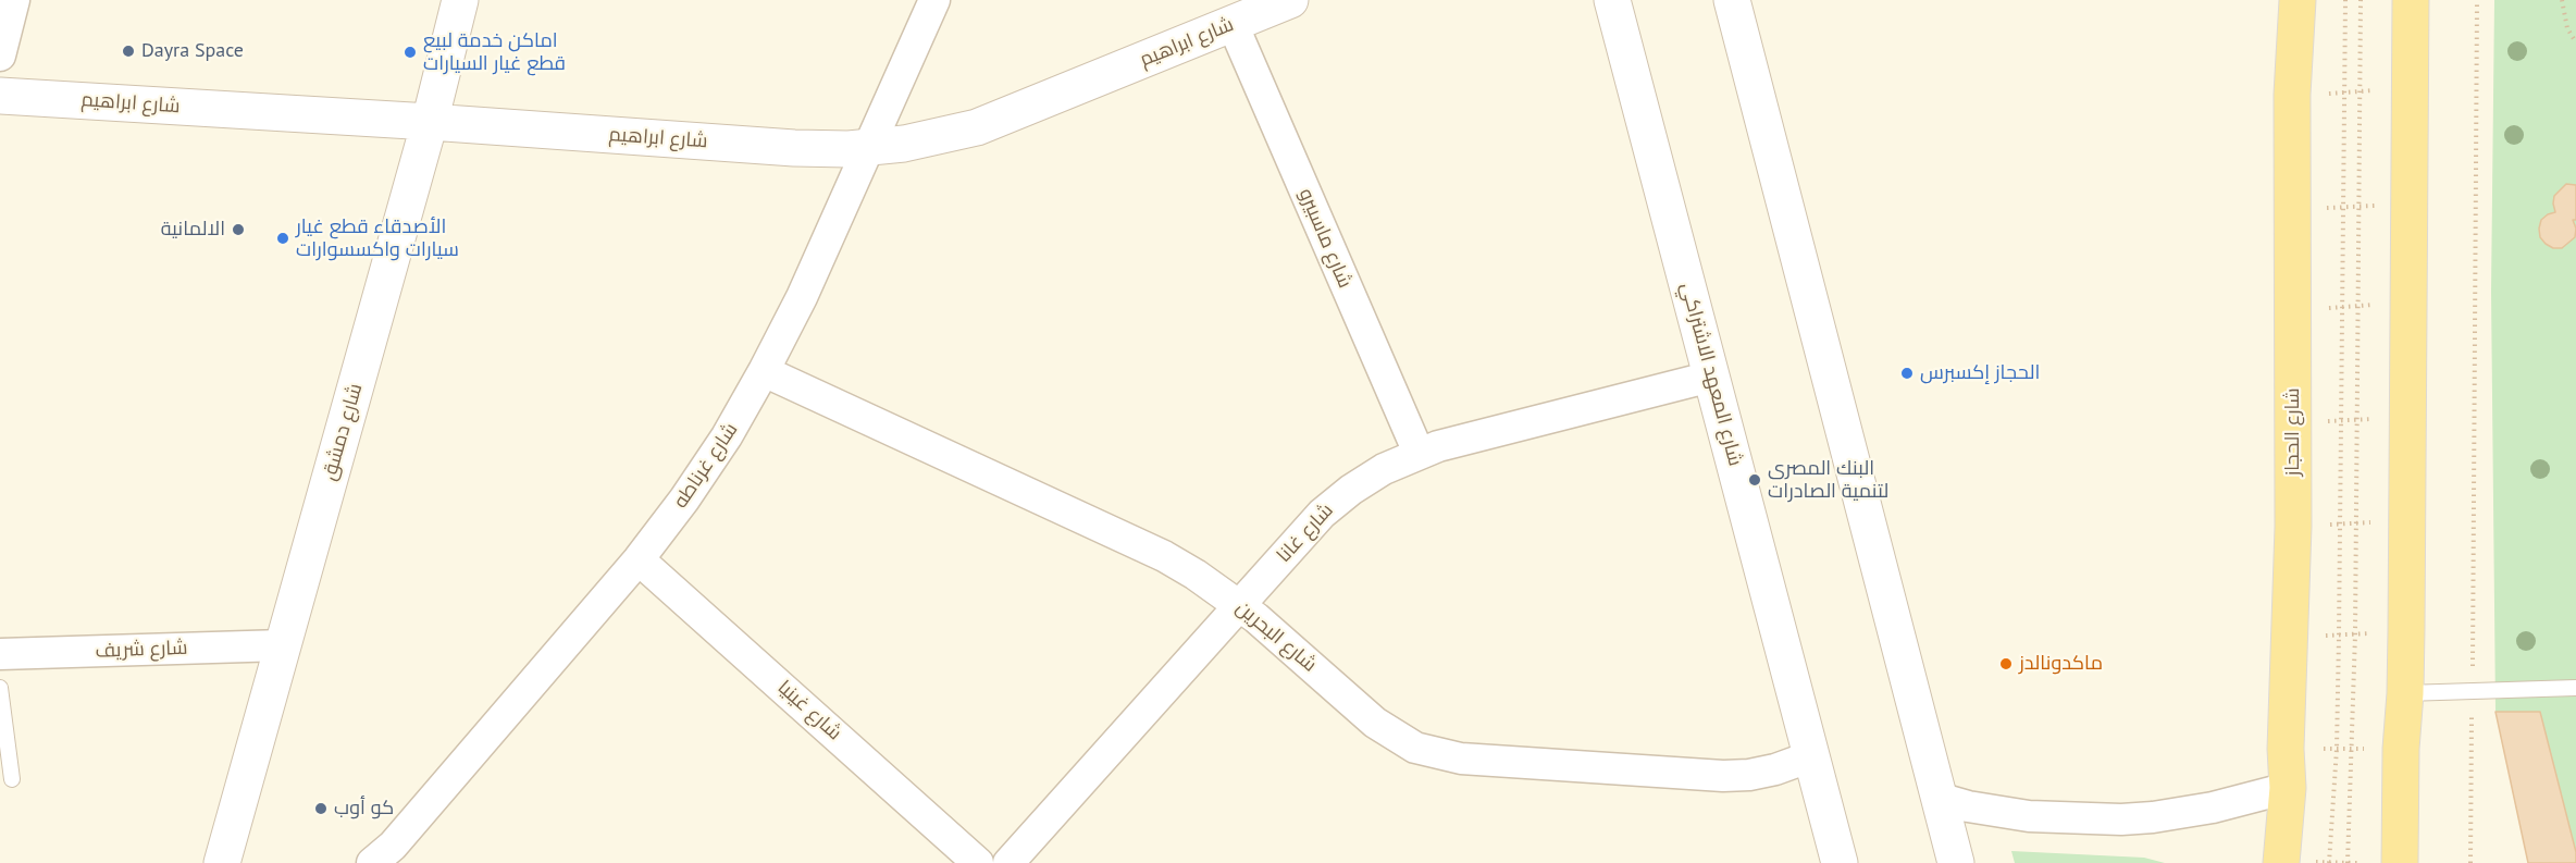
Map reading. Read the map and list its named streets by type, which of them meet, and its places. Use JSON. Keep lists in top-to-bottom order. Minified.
{"streets":{"main road":["شارع الحجاز"],"street":["شارع ابراهيم","شارع ماسبيرو","شارع المعهد الاشتراكي","شارع دمشق","شارع غرناطه","شارع غانا","شارع البحرين","شارع شريف","شارع غينيا"]},"crossings":[["شارع ابراهيم","شارع ماسبيرو"],["شارع ابراهيم","شارع دمشق"],["شارع ابراهيم","شارع غرناطه"],["شارع ماسبيرو","شارع غانا"],["شارع المعهد الاشتراكي","شارع غانا"],["شارع المعهد الاشتراكي","شارع البحرين"],["شارع دمشق","شارع شريف"],["شارع غرناطه","شارع البحرين"],["شارع غرناطه","شارع غينيا"],["شارع غانا","شارع البحرين"]],"places":["Dayra Space","اماكن خدمة لبيع قطع غيار السيارات","الالمانية","الأصدقاء قطع غيار سيارات واكسسوارات","الحجاز إكسبرس","البنك المصرى لتنمية الصادرات","ماكدونالدز","كو أوب"]}
